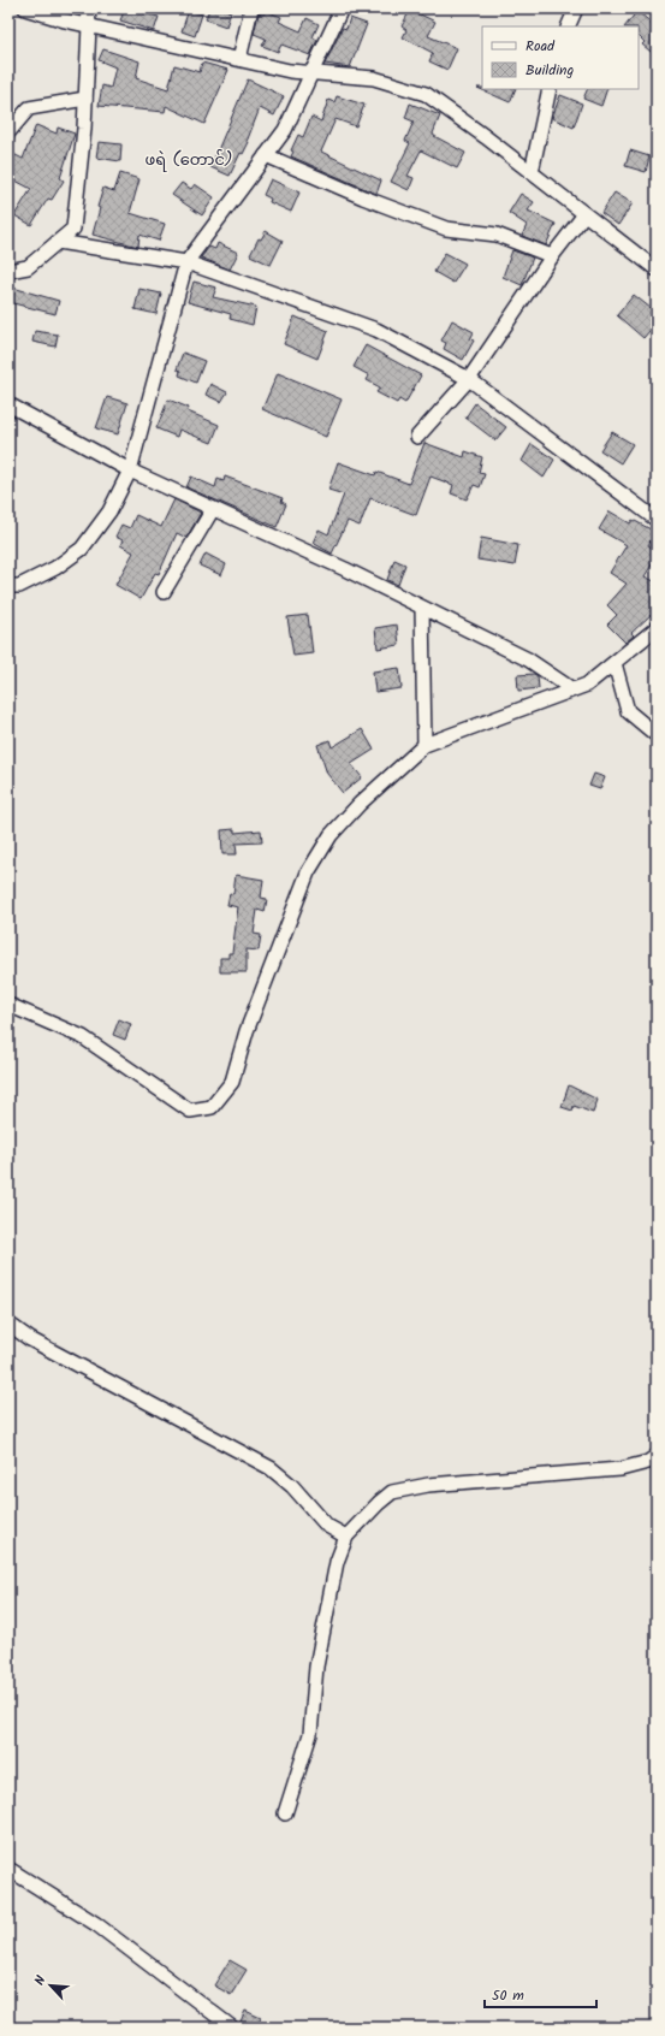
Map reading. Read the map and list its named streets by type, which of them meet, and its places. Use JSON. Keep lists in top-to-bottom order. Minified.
{"districts":["ဖရဲ (တောင်)"],"legend":["Road","Building"],"scale_bar":"50 m","north":"top left"}
